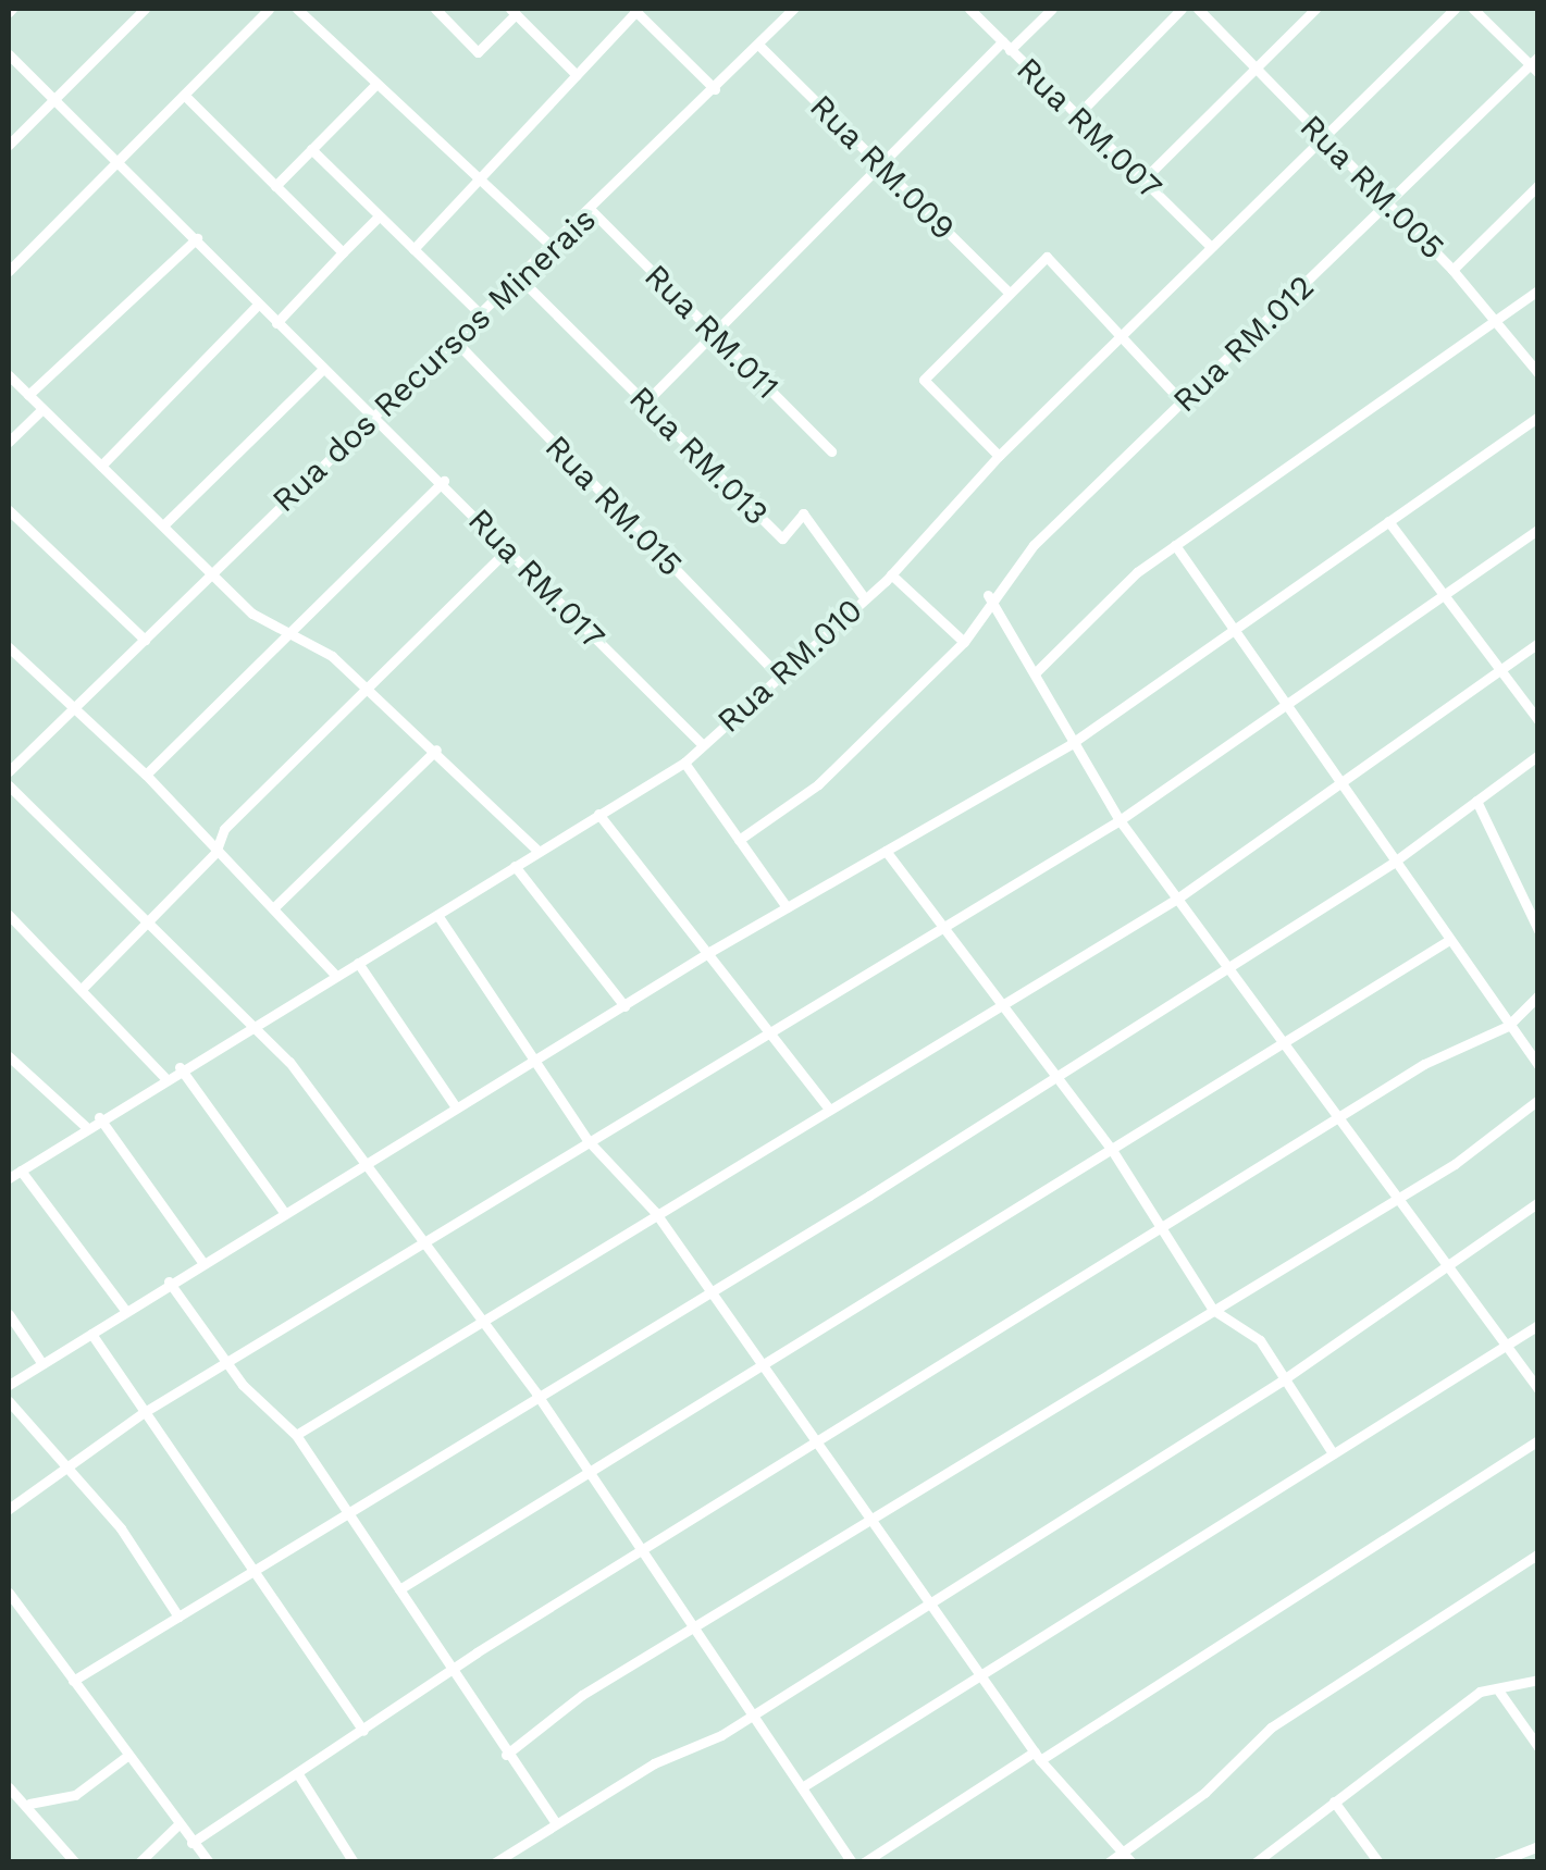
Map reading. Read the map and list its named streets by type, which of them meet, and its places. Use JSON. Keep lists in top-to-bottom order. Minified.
{"streets":{"street":["Rua RM.007","Rua RM.009","Rua RM.005","Rua RM.011","Rua RM.012","Rua dos Recursos Minerais","Rua RM.013","Rua RM.015","Rua RM.017","Rua RM.010"]},"crossings":[["Rua RM.007","Rua RM.010"],["Rua RM.009","Rua dos Recursos Minerais"],["Rua RM.005","Rua RM.012"],["Rua RM.005","Rua RM.010"],["Rua RM.011","Rua dos Recursos Minerais"],["Rua dos Recursos Minerais","Rua RM.013"],["Rua dos Recursos Minerais","Rua RM.015"],["Rua dos Recursos Minerais","Rua RM.017"],["Rua RM.013","Rua RM.010"],["Rua RM.015","Rua RM.010"],["Rua RM.017","Rua RM.010"]]}
